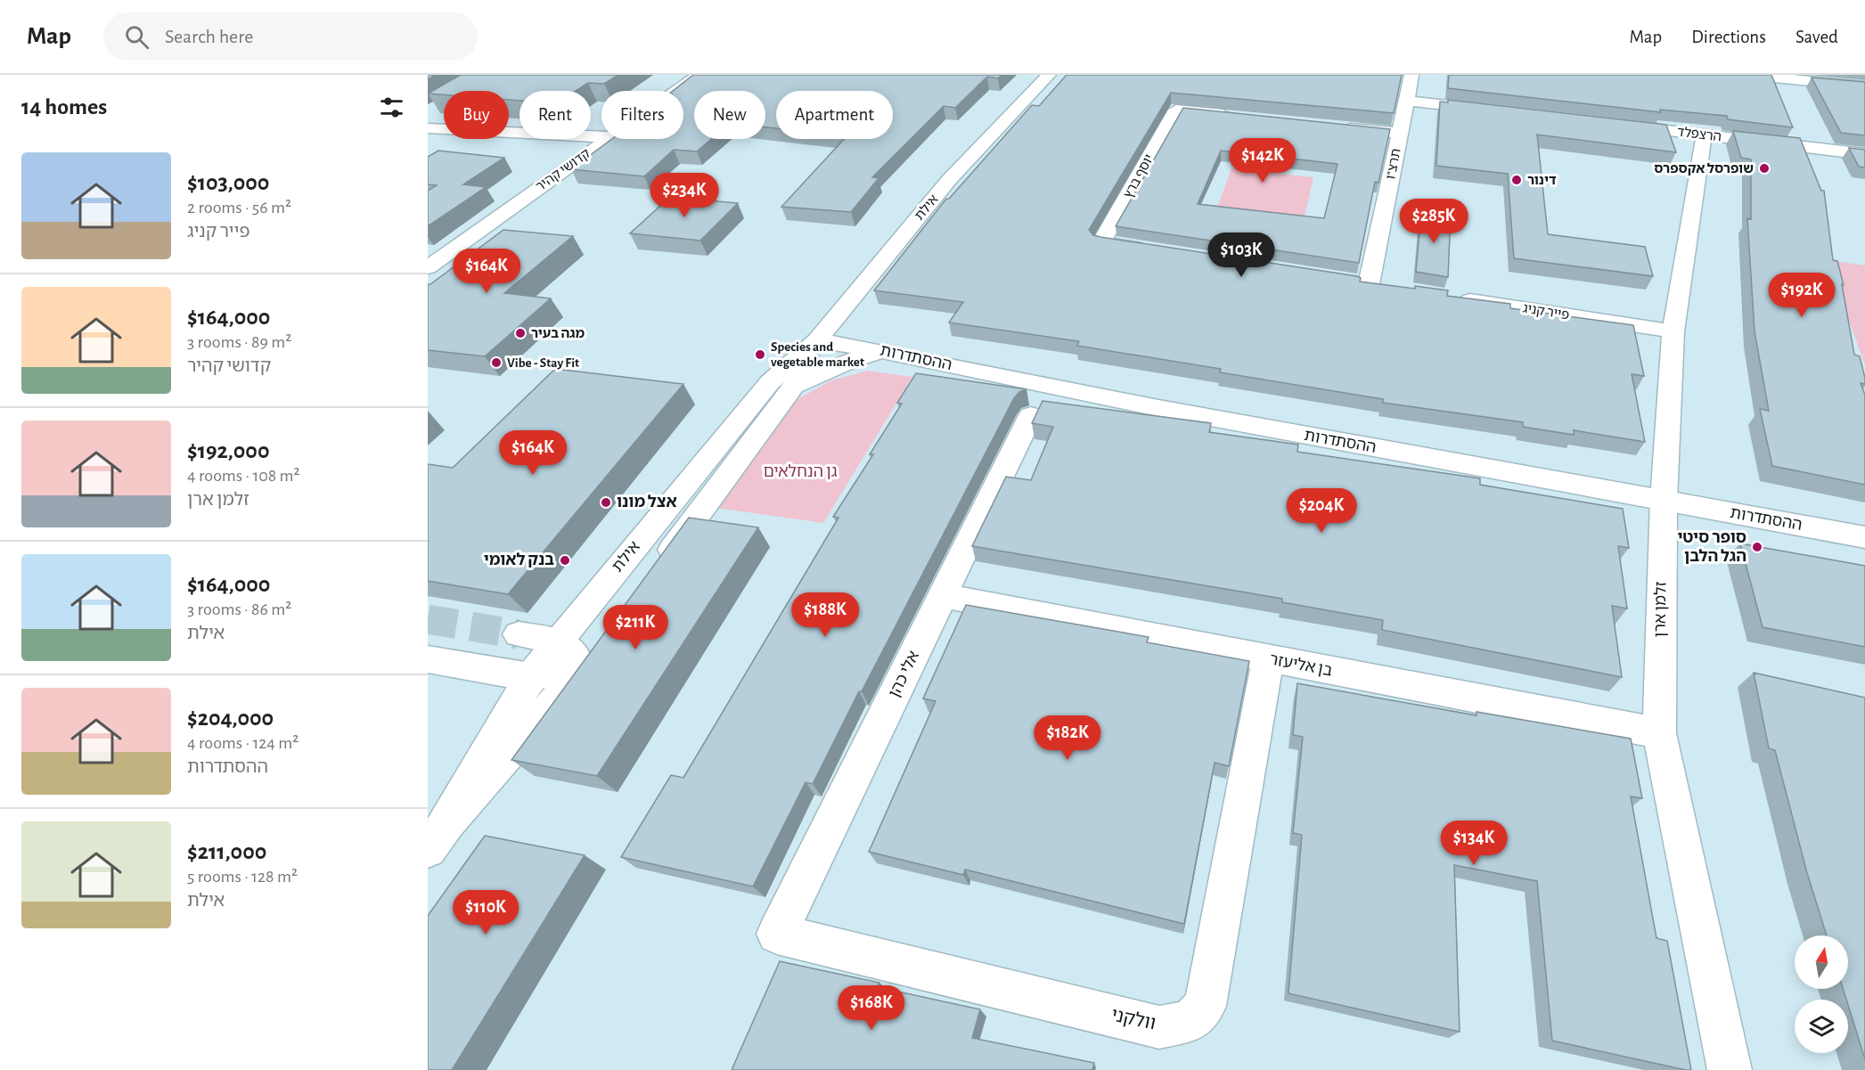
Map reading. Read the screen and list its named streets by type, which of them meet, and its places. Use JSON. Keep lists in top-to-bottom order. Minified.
{"streets":{"street":["הרצפלד","תרצ\"ו","קדושי קהיר","יוסף ברץ","אילת","פייר קניג","ההסתדרות","זלמן ארן","בן אליעזר","אלי כהן","וולקני"]},"crossings":[["הרצפלד","זלמן ארן"],["אילת","ההסתדרות"],["פייר קניג","זלמן ארן"],["ההסתדרות","זלמן ארן"],["זלמן ארן","בן אליעזר"],["בן אליעזר","אלי כהן"],["בן אליעזר","וולקני"],["אלי כהן","וולקני"]],"parks":["גן הנחלאים"],"places":["שופרסל אקספרס","דינור","מגה בעיר","Species and vegetable market","Vibe - Stay Fit","אצל מונו","סופר סיטי הגל הלבן","בנק לאומי"],"north":"top","page":{"header":"Map","search":"Search here","nav":["Map","Directions","Saved"],"heading":"14 homes","chip":["Buy","Rent","Filters","New","Apartment"],"price":["$142K","$234K","$285K","$103K","$164K","$192K","$164K","$204K","$188K","$211K","$182K","$134K","$110K","$168K"],"list":[{"name":"$103,000","note":"2 rooms · 56 m² · פייר קניג"},{"name":"$164,000","note":"3 rooms · 89 m² · קדושי קהיר"},{"name":"$192,000","note":"4 rooms · 108 m² · זלמן ארן"},{"name":"$164,000","note":"3 rooms · 86 m² · אילת"},{"name":"$204,000","note":"4 rooms · 124 m² · ההסתדרות"},{"name":"$211,000","note":"5 rooms · 128 m² · אילת"}]}}
